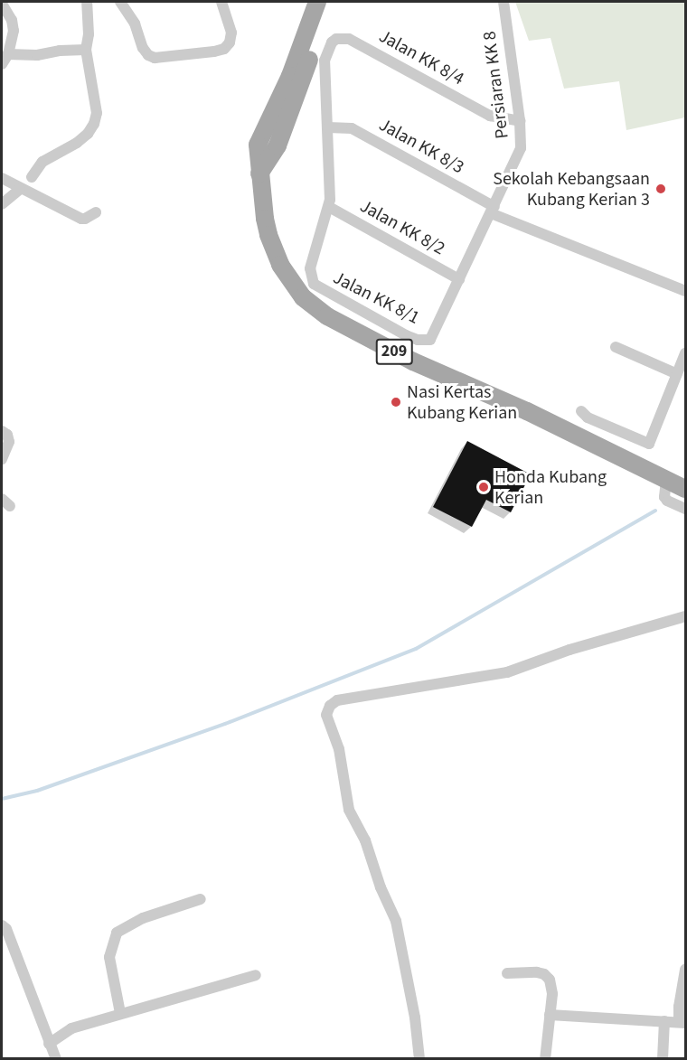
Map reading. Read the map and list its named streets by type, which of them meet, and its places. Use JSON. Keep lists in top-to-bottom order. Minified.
{"streets":{"main road":["209"],"street":["Jalan KK 8/4","Persiaran KK 8","Jalan KK 8/3","Jalan KK 8/2","Jalan KK 8/1"]},"crossings":[["Jalan KK 8/4","Persiaran KK 8"],["Jalan KK 8/4","Jalan KK 8/3"],["Persiaran KK 8","Jalan KK 8/3"],["Persiaran KK 8","Jalan KK 8/2"],["Persiaran KK 8","Jalan KK 8/1"],["Jalan KK 8/2","Jalan KK 8/1"]],"places":["Sekolah Kebangsaan Kubang Kerian 3","Nasi Kertas Kubang Kerian","Honda Kubang Kerian"]}
